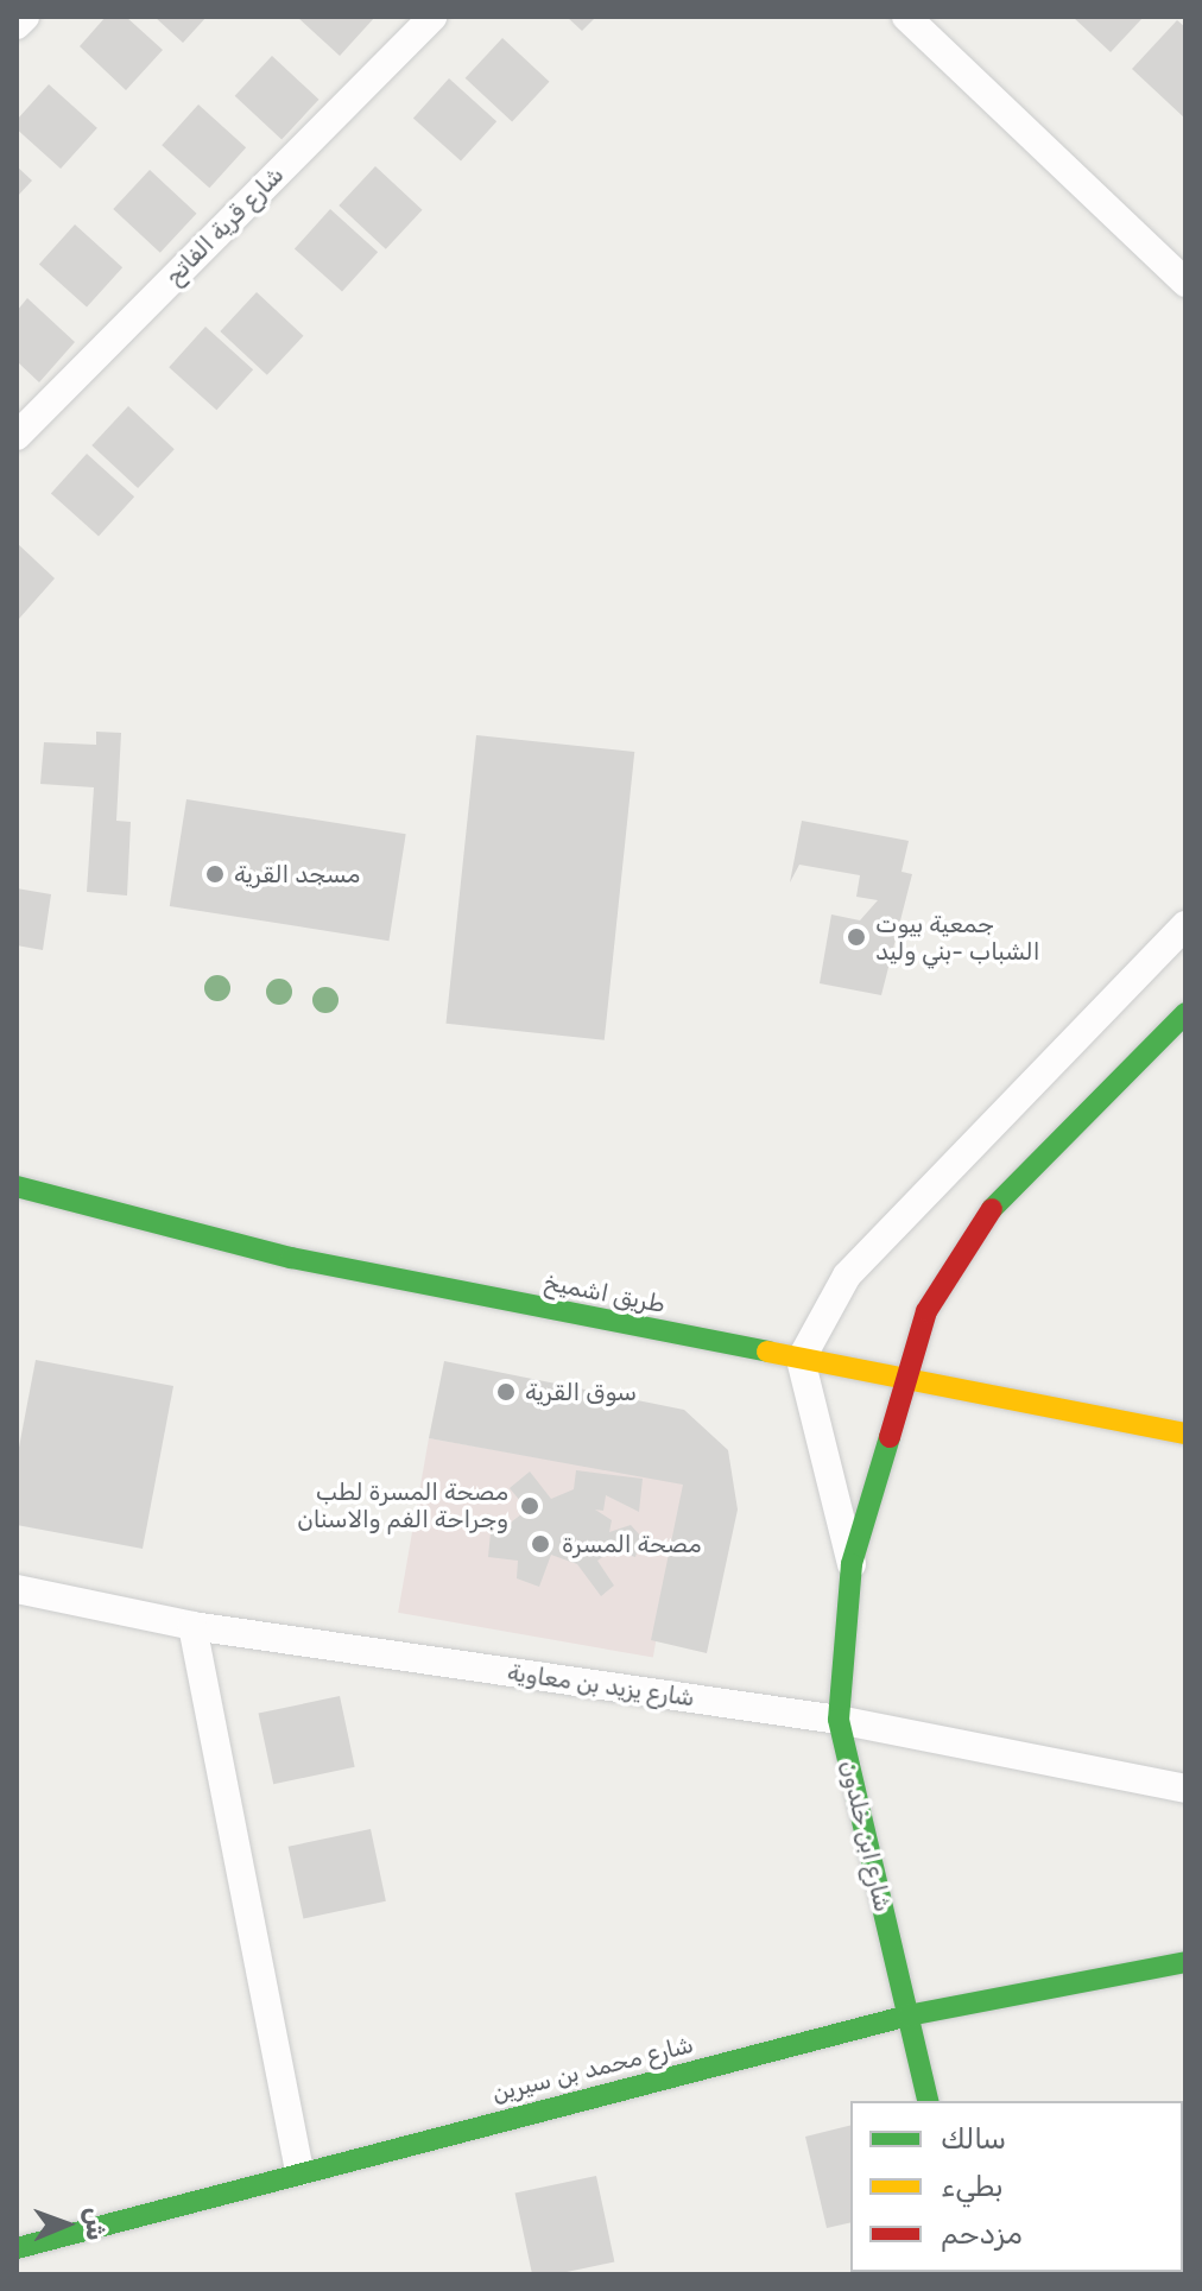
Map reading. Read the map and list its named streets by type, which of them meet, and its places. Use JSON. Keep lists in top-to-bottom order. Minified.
{"streets":{"main road":["طريق اشميخ","شارع ابن خلدون","شارع محمد بن سيرين"],"street":["شارع قرية الفاتح","شارع يزيد بن معاوية"]},"crossings":[["طريق اشميخ","شارع ابن خلدون"],["شارع يزيد بن معاوية","شارع ابن خلدون"],["شارع ابن خلدون","شارع محمد بن سيرين"]],"places":["مسجد القرية","جمعية بيوت الشباب -بني وليد","سوق القرية","مصحة المسرة لطب وجراحة الفم والاسنان","مصحة المسرة"],"legend":["سالك","بطيء","مزدحم"],"north":"right"}
